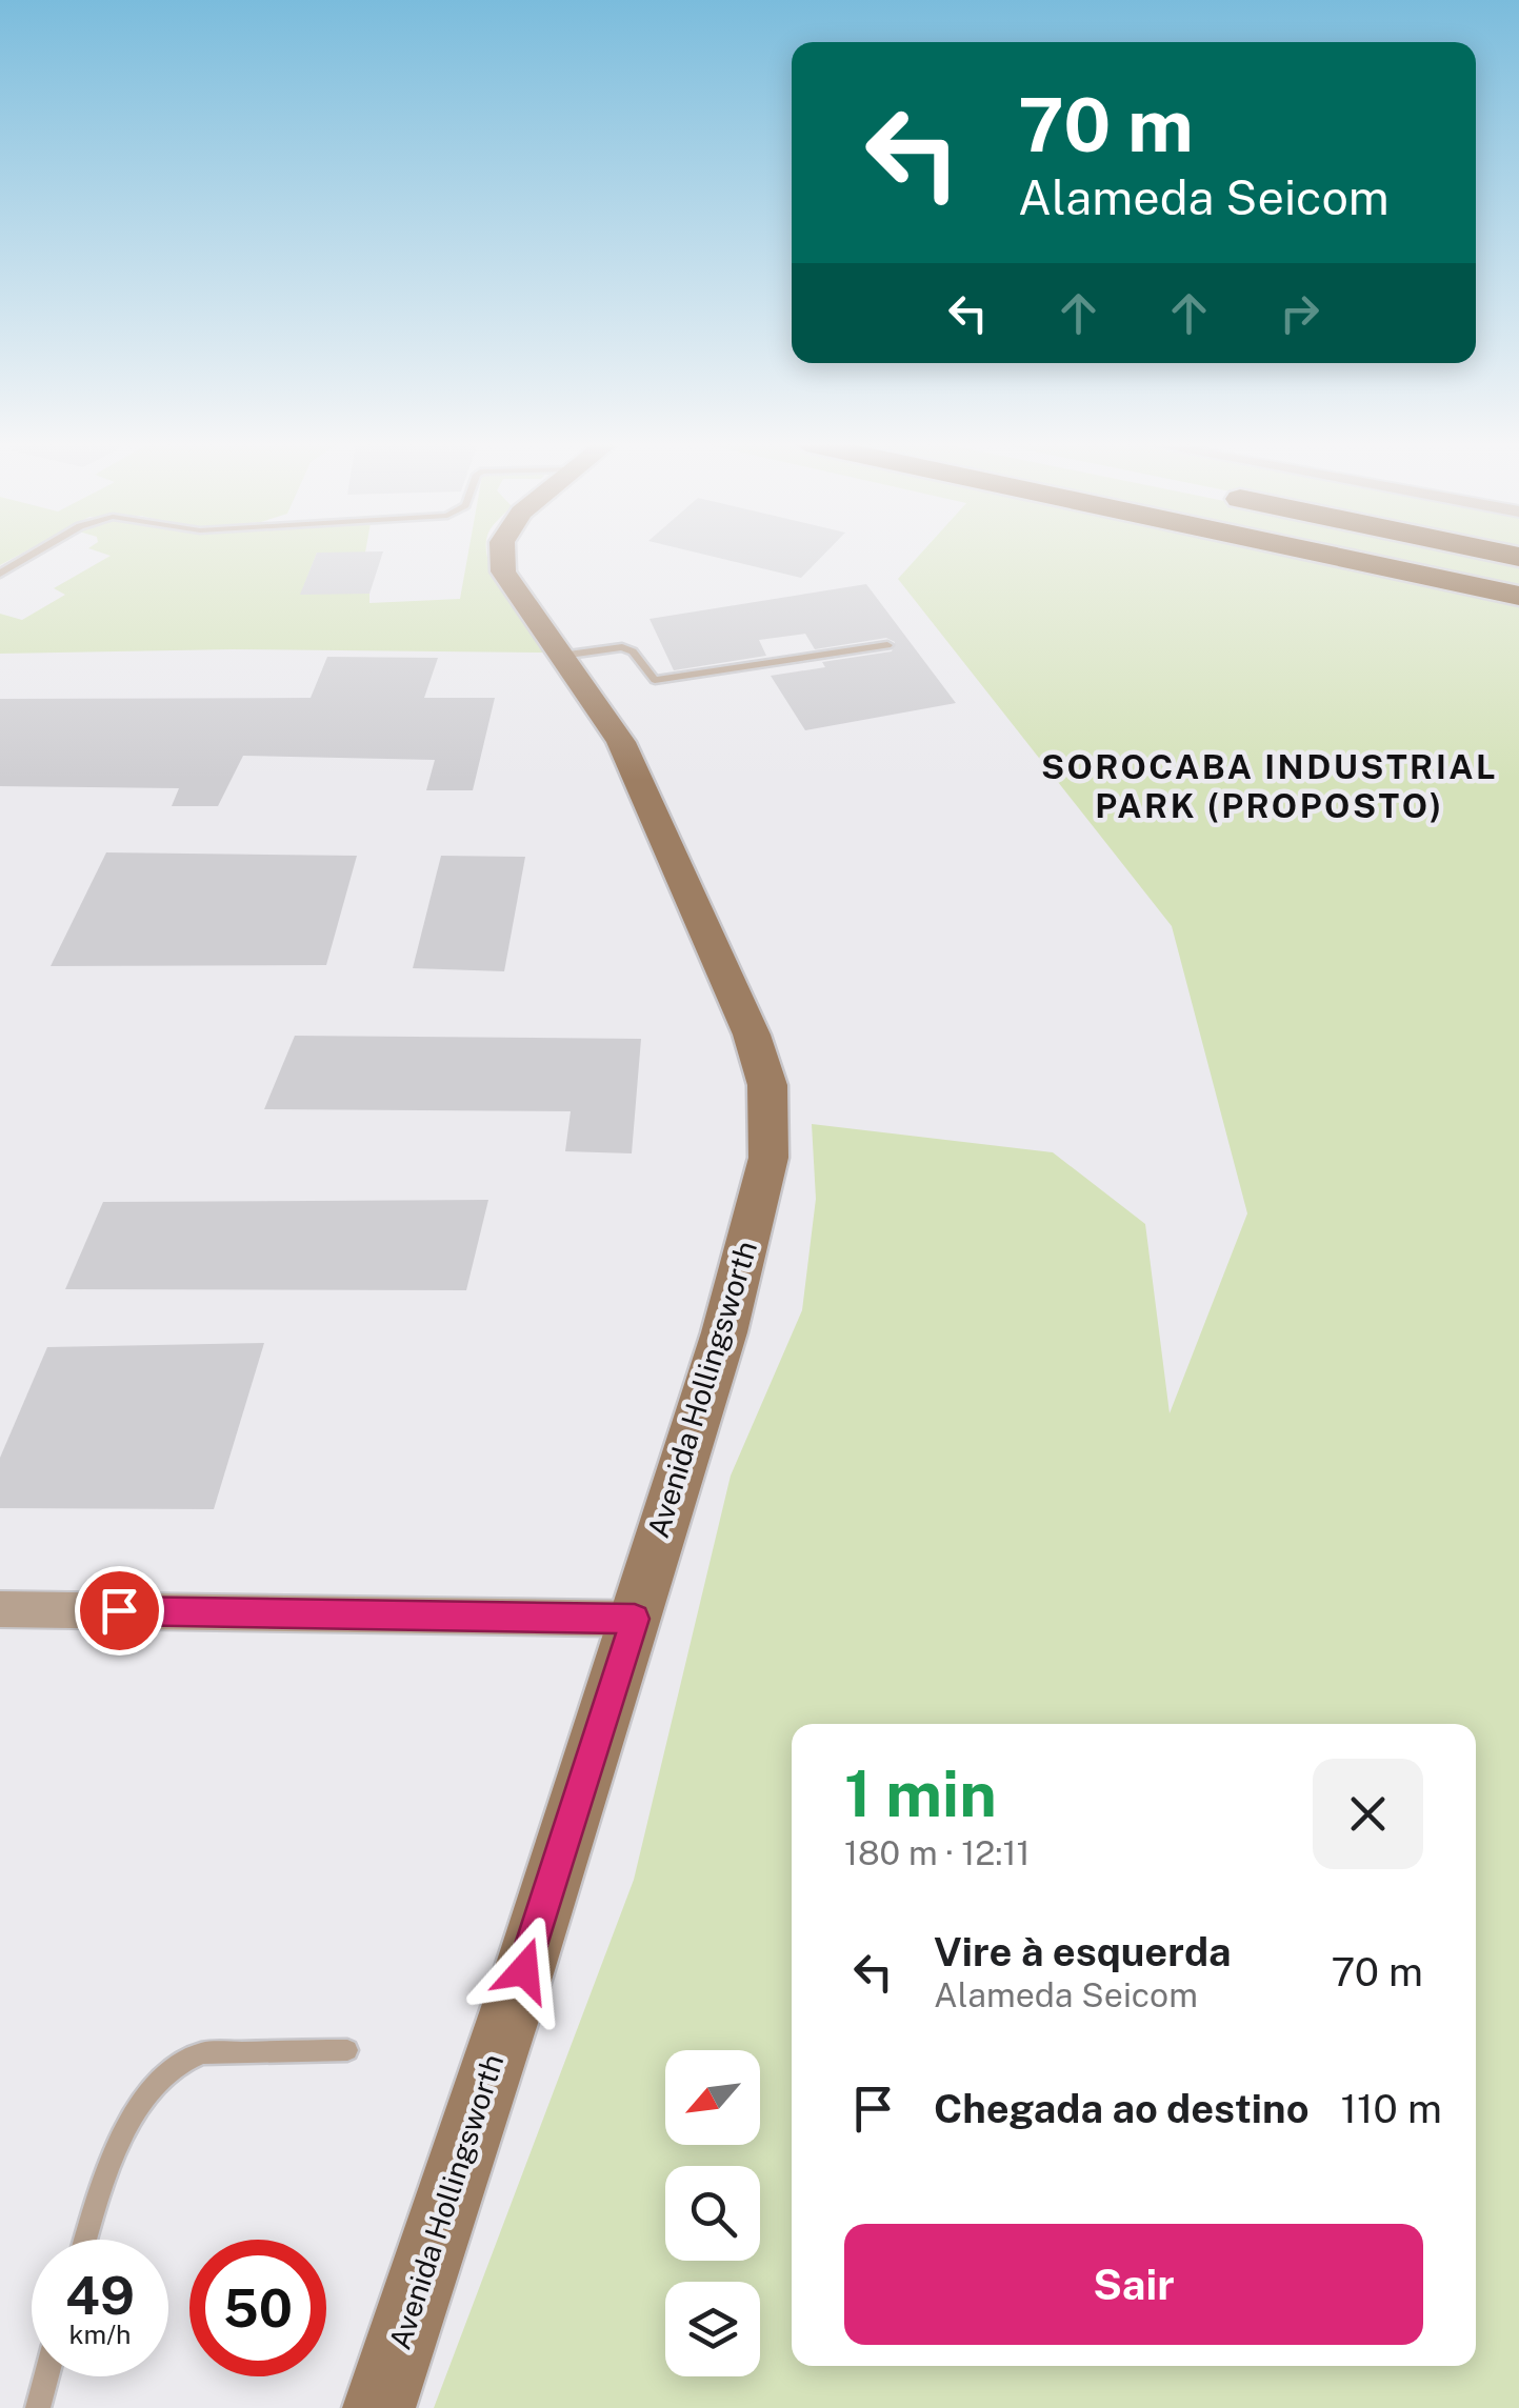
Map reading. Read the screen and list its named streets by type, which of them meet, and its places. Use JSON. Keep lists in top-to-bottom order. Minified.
{"streets":{"main road":["Avenida Hollingsworth"]},"districts":["SOROCABA INDUSTRIAL PARK (PROPOSTO)"],"north":"bottom left","page":{"turn":["70 m","Alameda Seicom"],"heading":["1 min","180 m · 12:11"],"list":[{"name":"Vire à esquerda","note":"Alameda Seicom","value":"70 m"},{"name":"Chegada ao destino","value":"110 m"}],"buttons":"Sair","speed":"49 km/h","limit":"50"}}
